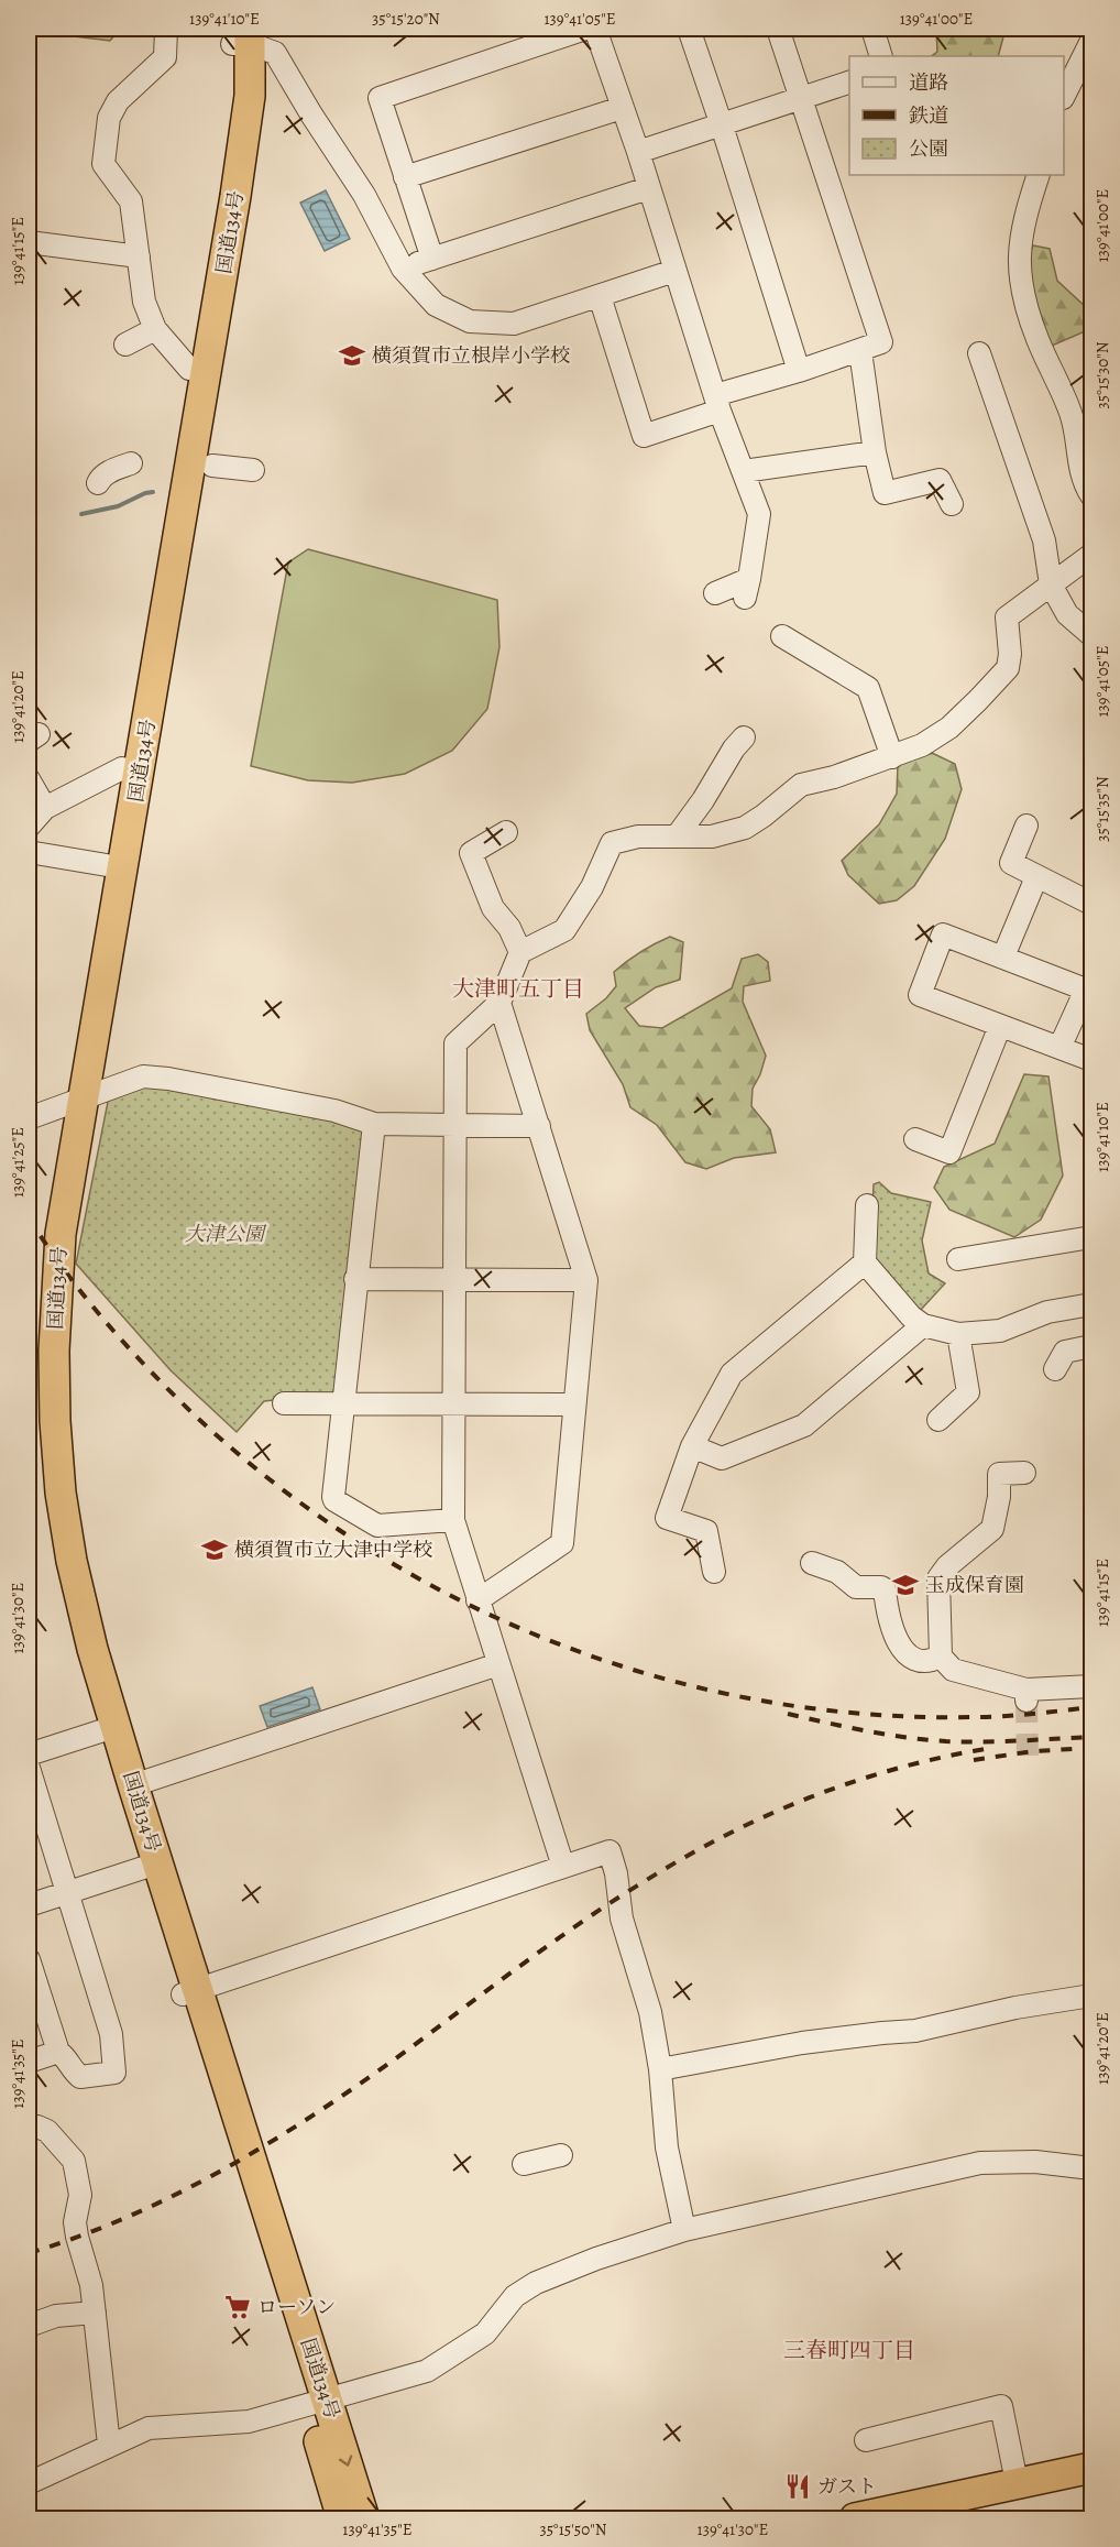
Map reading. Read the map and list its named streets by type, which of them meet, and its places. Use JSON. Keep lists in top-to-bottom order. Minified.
{"streets":{"highway":["国道134号"]},"districts":["大津町五丁目","三春町四丁目"],"parks":["大津公園"],"places":{"school or university":["横須賀市立根岸小学校","横須賀市立大津中学校","玉成保育園"],"supermarket":["ローソン"],"restaurant":["ガスト"]},"legend":["道路","鉄道","公園"],"coordinates":["139°41'10\"E","35°15'20\"N","139°41'05\"E","139°41'00\"E","139°41'15\"E","35°15'30\"N","139°41'20\"E","35°15'35\"N","139°41'25\"E","139°41'30\"E","139°41'35\"E","35°15'50\"N"]}
